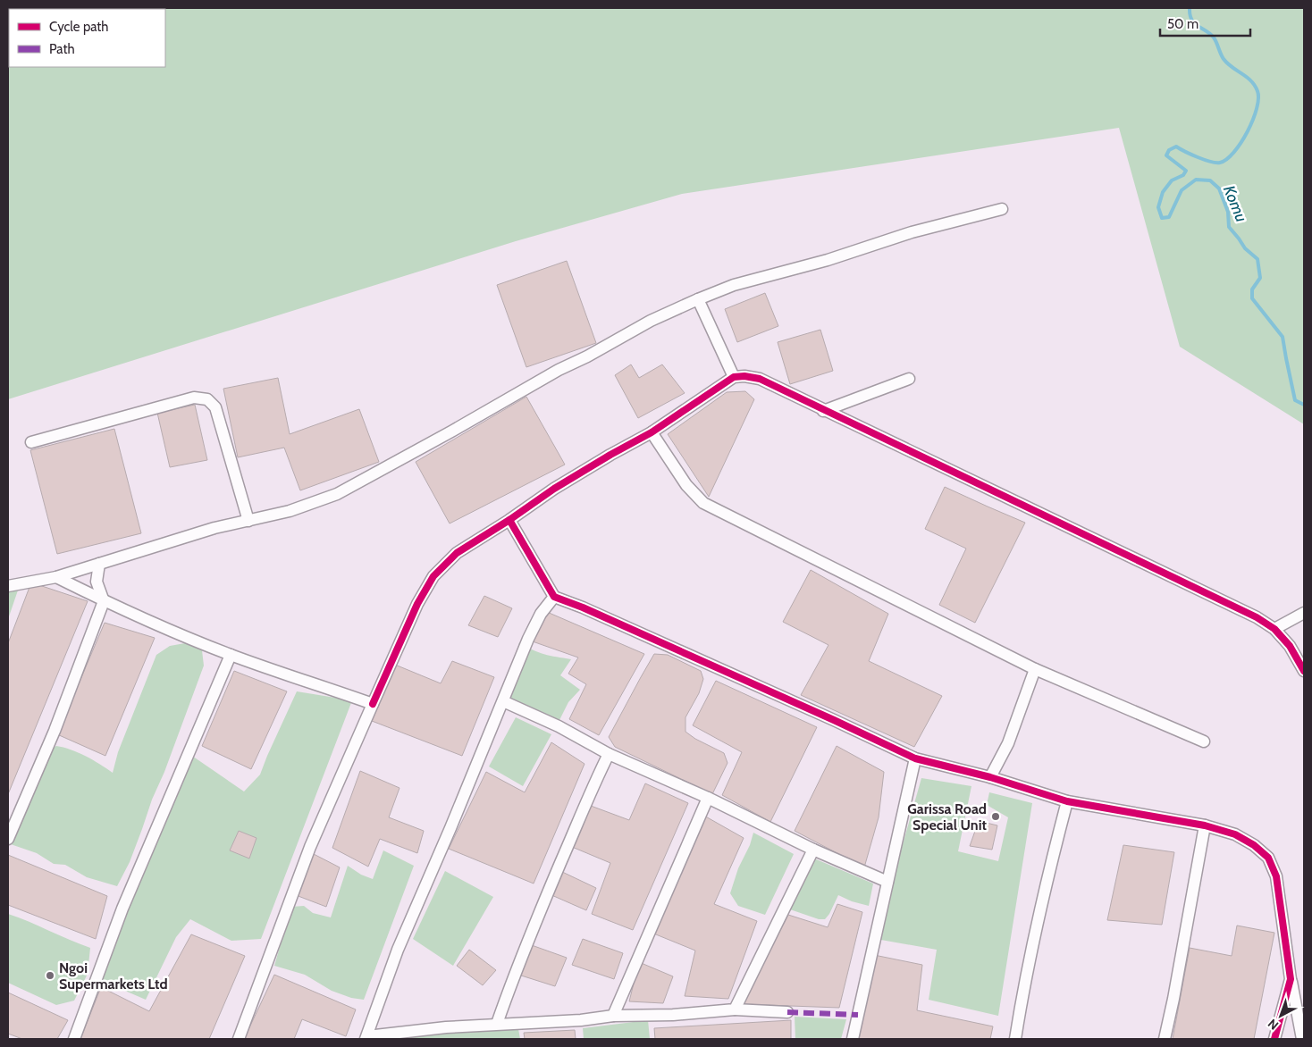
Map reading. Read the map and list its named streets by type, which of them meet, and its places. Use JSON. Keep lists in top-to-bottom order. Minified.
{"water":["Komu"],"places":["Garissa Road Special Unit","Ngoi Supermarkets Ltd"],"legend":["Cycle path","Path"],"scale_bar":"50 m","north":"bottom left"}
